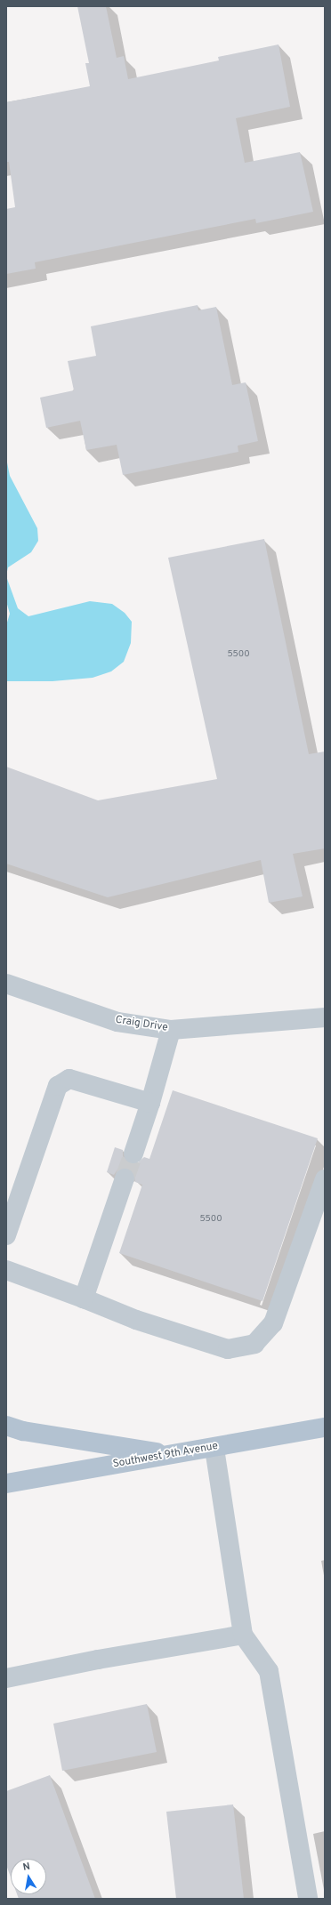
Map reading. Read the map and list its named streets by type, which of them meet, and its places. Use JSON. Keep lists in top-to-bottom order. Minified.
{"streets":{"main road":["Southwest 9th Avenue"],"lane":["Craig Drive"]},"house_numbers":["5500","5500"],"north":"top"}
